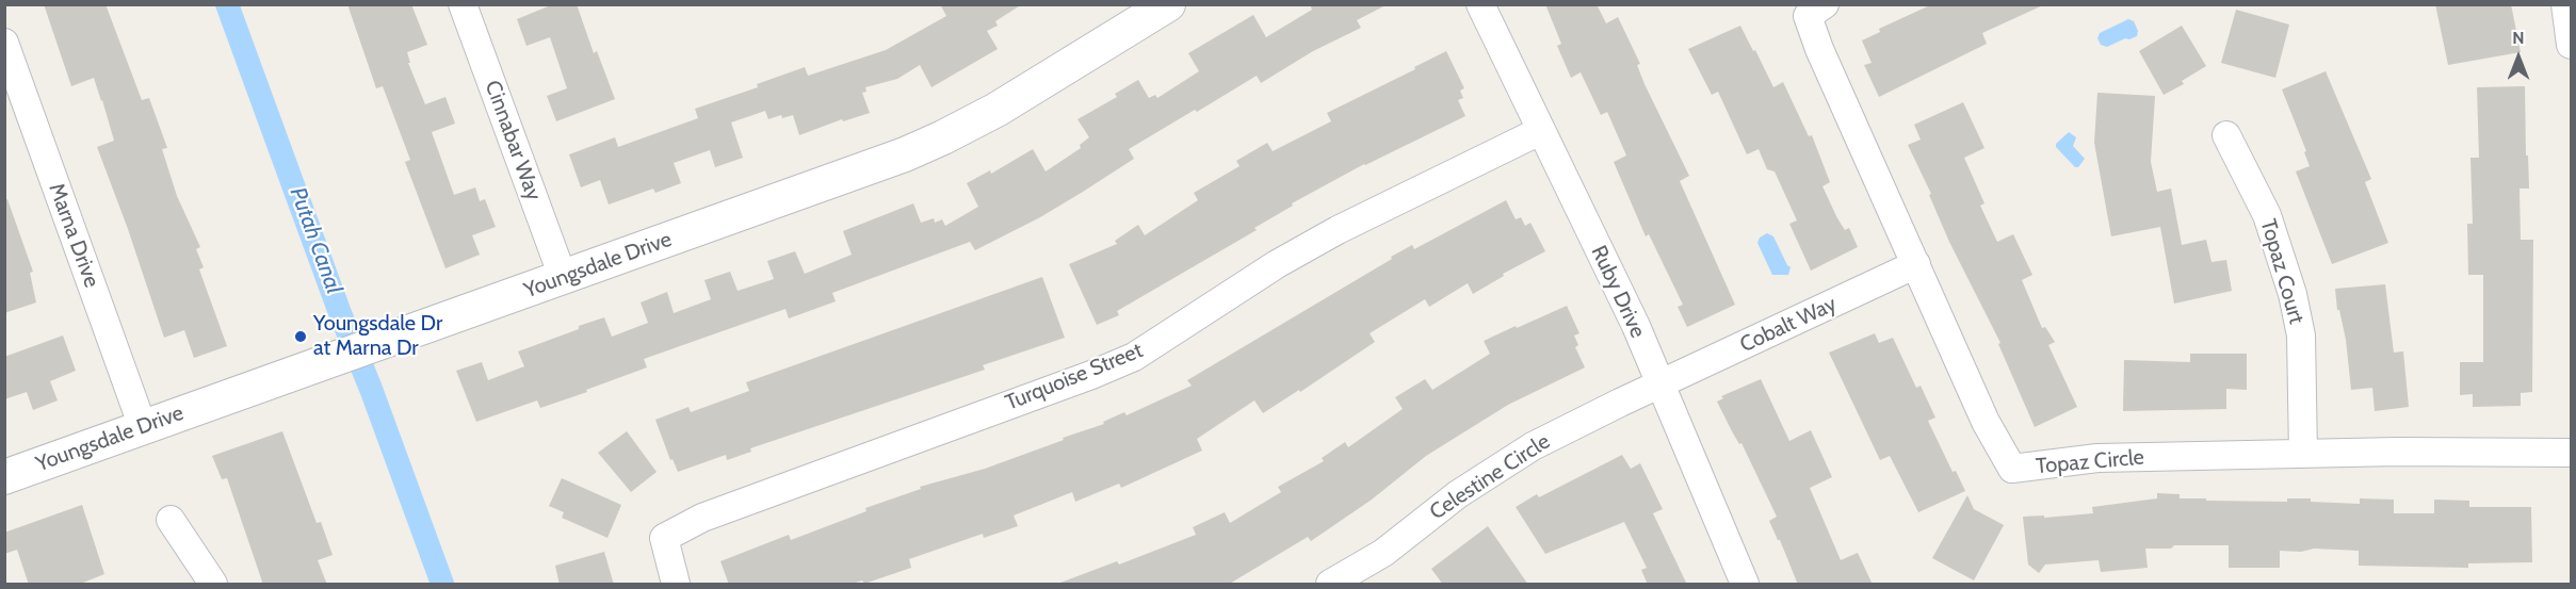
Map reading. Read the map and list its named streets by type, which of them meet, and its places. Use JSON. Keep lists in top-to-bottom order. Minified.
{"streets":{"street":["Cinnabar Way","Marna Drive","Youngsdale Drive","Topaz Court","Ruby Drive","Cobalt Way","Turquoise Street","Topaz Circle","Celestine Circle"]},"crossings":[["Cinnabar Way","Youngsdale Drive"],["Marna Drive","Youngsdale Drive"],["Topaz Court","Topaz Circle"],["Ruby Drive","Cobalt Way"],["Ruby Drive","Turquoise Street"],["Ruby Drive","Celestine Circle"],["Cobalt Way","Topaz Circle"],["Cobalt Way","Celestine Circle"]],"water":["Putah Canal"],"places":["Youngsdale Dr at Marna Dr"],"north":"top"}
